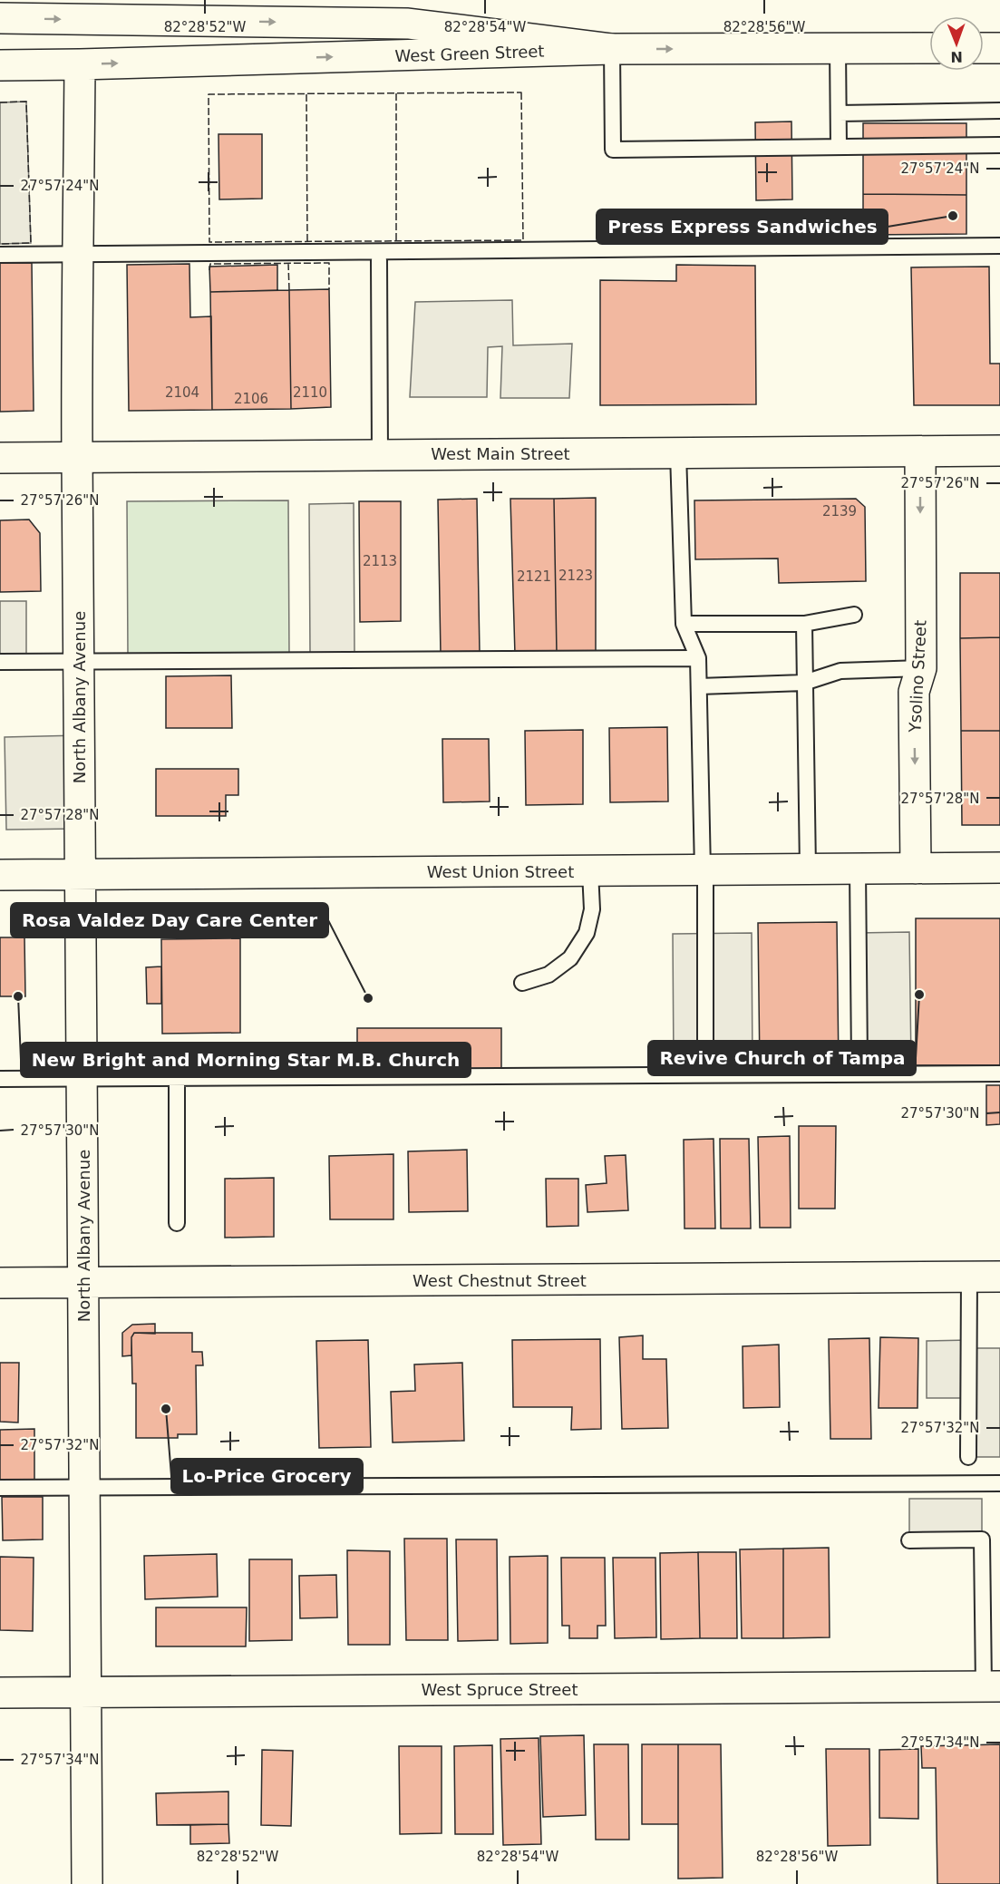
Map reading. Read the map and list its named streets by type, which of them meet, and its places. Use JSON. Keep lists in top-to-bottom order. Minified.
{"streets":{"main road":["West Green Street","West Main Street","Ysolino Street","North Albany Avenue","West Union Street","West Chestnut Street","West Spruce Street"]},"crossings":[["West Green Street","North Albany Avenue"],["West Main Street","Ysolino Street"],["West Main Street","North Albany Avenue"],["Ysolino Street","West Union Street"],["North Albany Avenue","West Union Street"],["North Albany Avenue","West Chestnut Street"],["North Albany Avenue","West Spruce Street"]],"one_way":["Ysolino Street"],"places":["Press Express Sandwiches","Revive Church of Tampa","New Bright and Morning Star M.B. Church","Rosa Valdez Day Care Center","Lo-Price Grocery"],"house_numbers":["2104","2110","2106","2139","2113","2123","2121"],"north":"bottom","coordinates":["82°28'52\"W","82°28'54\"W","82°28'56\"W","27°57'24\"N","27°57'26\"N","27°57'28\"N","27°57'30\"N","27°57'32\"N","27°57'34\"N"]}
